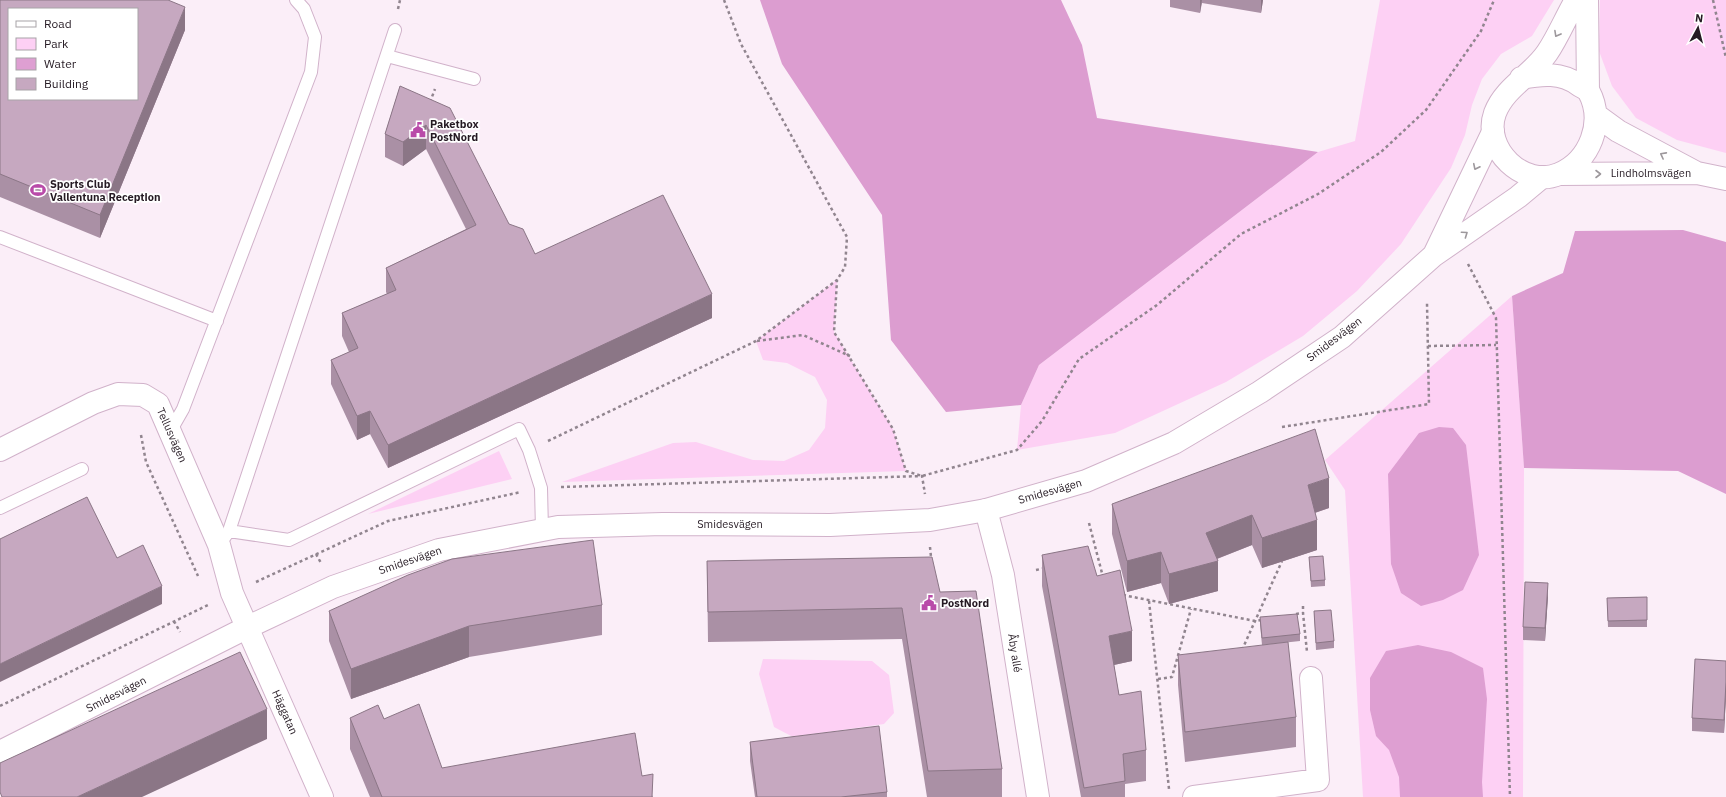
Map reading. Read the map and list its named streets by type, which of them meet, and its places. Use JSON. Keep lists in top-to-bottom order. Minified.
{"streets":{"street":["Lindholmsvägen","Smidesvägen","Tellusvägen","Åby allé","Häggatan"]},"crossings":[["Lindholmsvägen","Smidesvägen"],["Smidesvägen","Tellusvägen"],["Smidesvägen","Åby allé"],["Smidesvägen","Häggatan"],["Tellusvägen","Häggatan"]],"places":{"public building":["Paketbox PostNord","PostNord"],"sports":["Sports Club Vallentuna Reception"]},"legend":["Road","Park","Water","Building"],"north":"top"}
